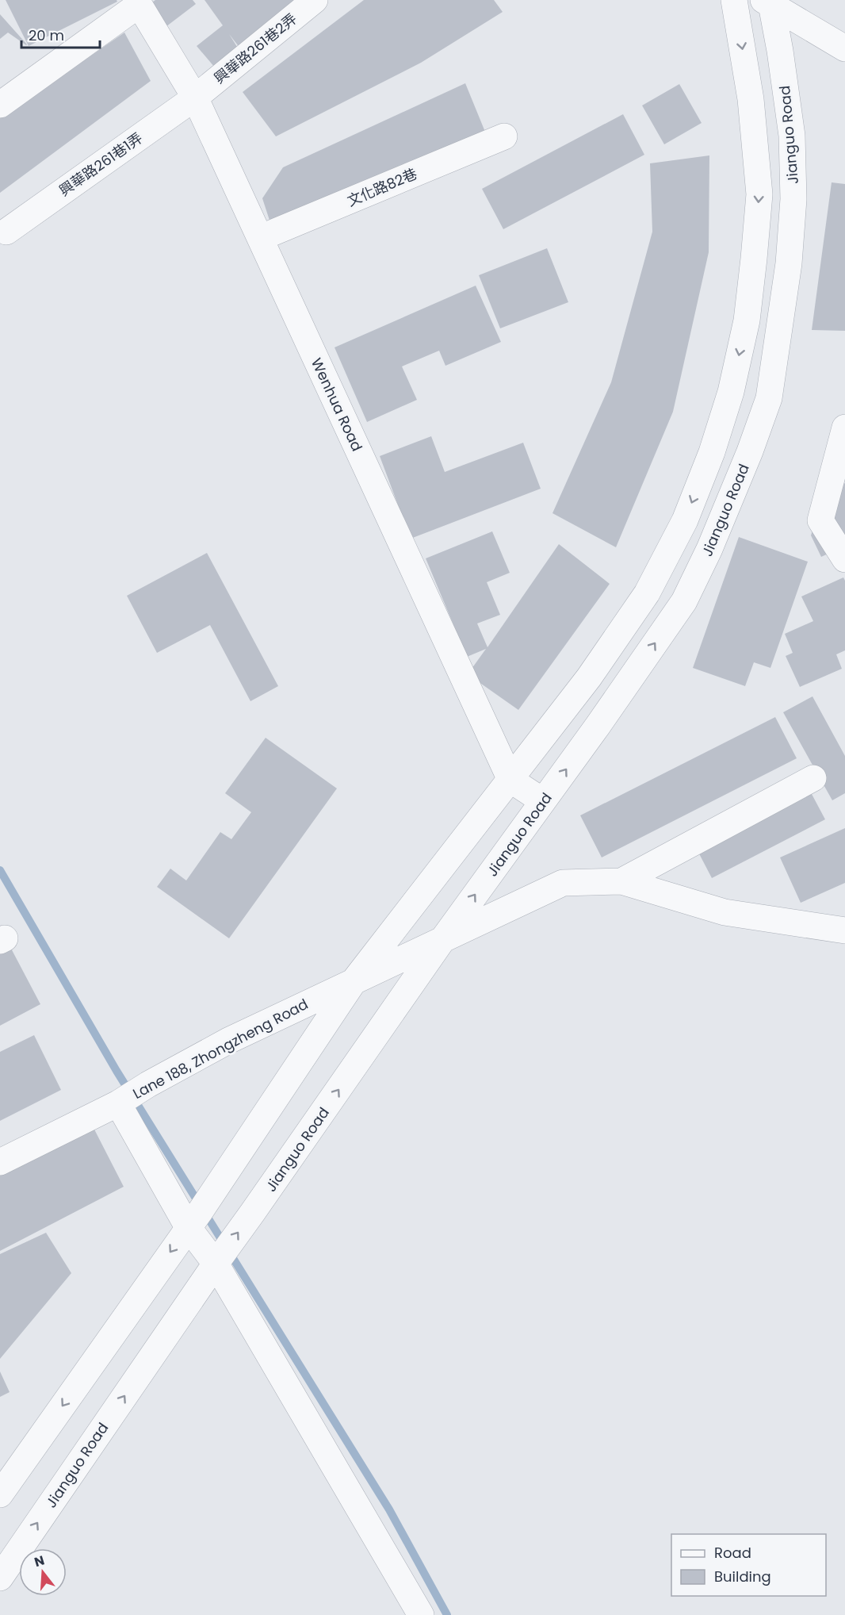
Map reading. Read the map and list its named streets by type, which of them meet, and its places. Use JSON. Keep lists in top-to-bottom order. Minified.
{"streets":{"street":["興華路261巷2弄","Jianguo Road","興華路261巷1弄","文化路82巷","Wenhua Road","Lane 188, Zhongzheng Road"]},"crossings":[["興華路261巷2弄","興華路261巷1弄"],["興華路261巷2弄","Wenhua Road"],["Jianguo Road","Lane 188, Zhongzheng Road"],["興華路261巷1弄","Wenhua Road"],["文化路82巷","Wenhua Road"]],"legend":["Road","Building"],"scale_bar":"20 m","north":"top"}
